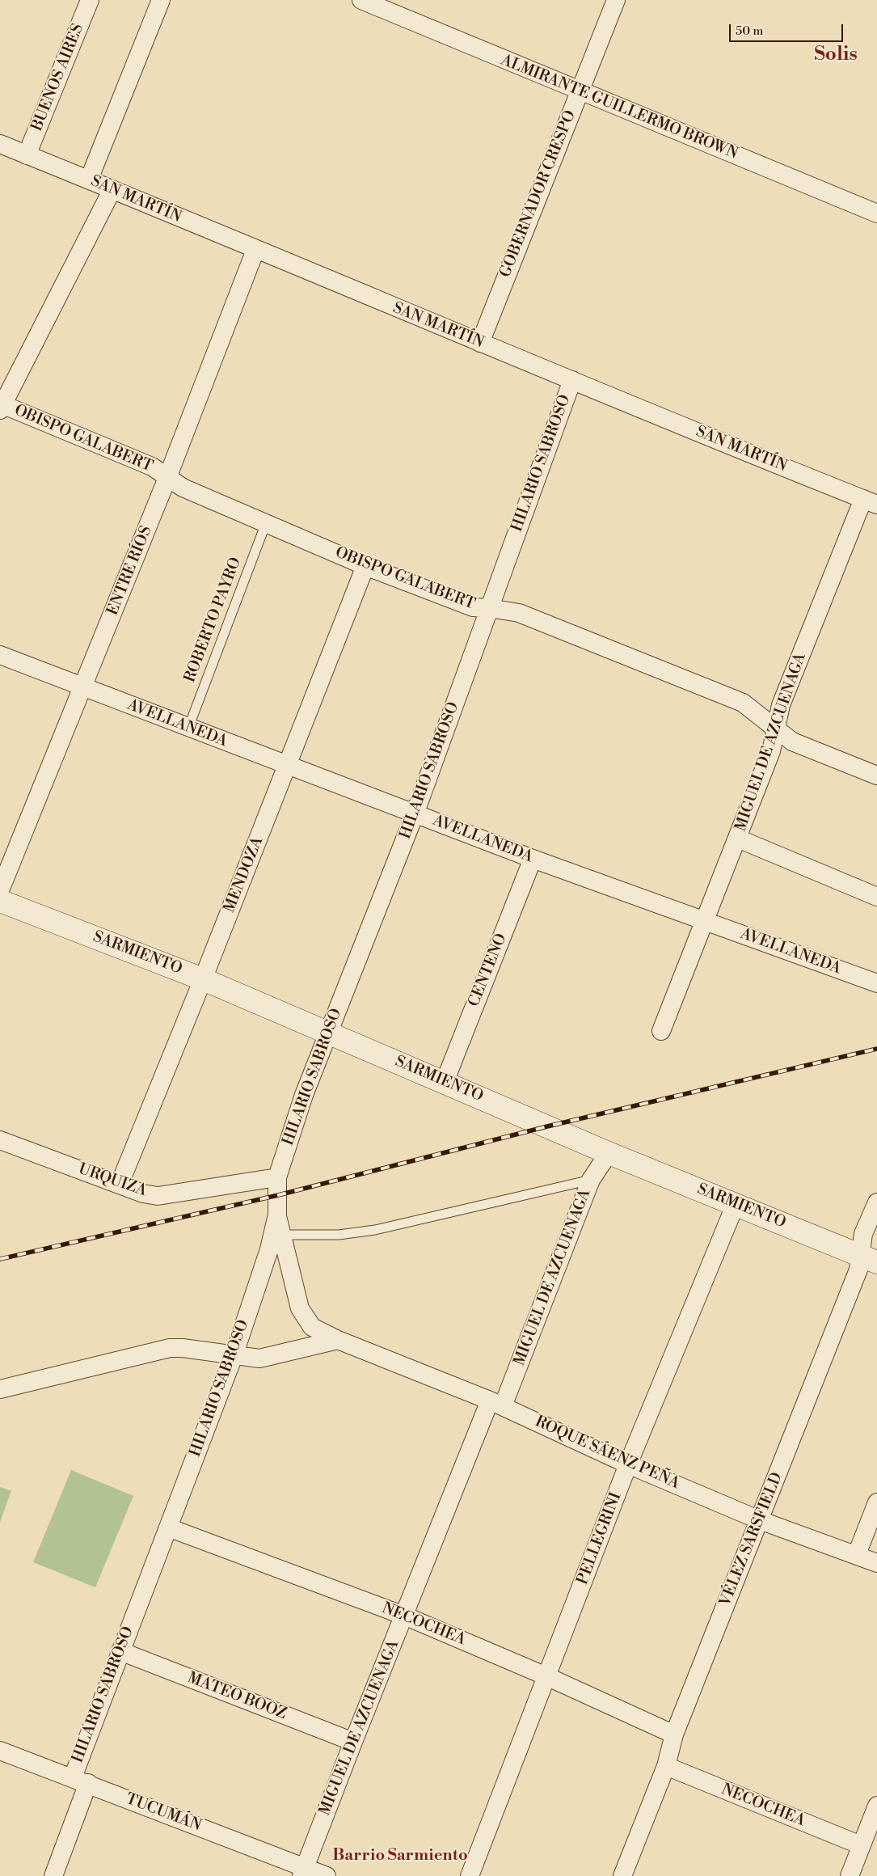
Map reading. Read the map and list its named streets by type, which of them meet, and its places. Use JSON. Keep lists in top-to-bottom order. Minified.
{"streets":{"street":["BUENOS AIRES","ALMIRANTE GUILLERMO BROWN","GOBERNADOR CRESPO","SAN MARTÍN","OBISPO GALABERT","HILARIO SABROSO","ENTRE RÍOS","AVELLANEDA","MIGUEL DE AZCUENAGA","MENDOZA","SARMIENTO","CENTENO","URQUIZA","ROQUE SÁENZ PEÑA","PELLEGRINI","VÉLEZ SARSFIELD","NECOCHEA","MATEO BOOZ","TUCUMÁN"],"lane":["ROBERTO PAYRO"]},"crossings":[["BUENOS AIRES","SAN MARTÍN"],["ALMIRANTE GUILLERMO BROWN","GOBERNADOR CRESPO"],["GOBERNADOR CRESPO","SAN MARTÍN"],["SAN MARTÍN","HILARIO SABROSO"],["SAN MARTÍN","ENTRE RÍOS"],["SAN MARTÍN","MIGUEL DE AZCUENAGA"],["OBISPO GALABERT","HILARIO SABROSO"],["OBISPO GALABERT","ENTRE RÍOS"],["OBISPO GALABERT","ROBERTO PAYRO"],["OBISPO GALABERT","MIGUEL DE AZCUENAGA"],["OBISPO GALABERT","MENDOZA"],["HILARIO SABROSO","AVELLANEDA"],["HILARIO SABROSO","SARMIENTO"],["HILARIO SABROSO","URQUIZA"],["HILARIO SABROSO","ROQUE SÁENZ PEÑA"],["HILARIO SABROSO","NECOCHEA"],["HILARIO SABROSO","MATEO BOOZ"],["HILARIO SABROSO","TUCUMÁN"],["ENTRE RÍOS","AVELLANEDA"],["ROBERTO PAYRO","AVELLANEDA"],["AVELLANEDA","MIGUEL DE AZCUENAGA"],["AVELLANEDA","MENDOZA"],["AVELLANEDA","CENTENO"],["MIGUEL DE AZCUENAGA","SARMIENTO"],["MIGUEL DE AZCUENAGA","ROQUE SÁENZ PEÑA"],["MIGUEL DE AZCUENAGA","NECOCHEA"],["MIGUEL DE AZCUENAGA","MATEO BOOZ"],["MIGUEL DE AZCUENAGA","TUCUMÁN"],["MENDOZA","SARMIENTO"],["MENDOZA","URQUIZA"],["SARMIENTO","CENTENO"],["SARMIENTO","PELLEGRINI"],["SARMIENTO","VÉLEZ SARSFIELD"],["ROQUE SÁENZ PEÑA","PELLEGRINI"],["ROQUE SÁENZ PEÑA","VÉLEZ SARSFIELD"],["PELLEGRINI","NECOCHEA"],["VÉLEZ SARSFIELD","NECOCHEA"]],"districts":["Solis","Barrio Sarmiento"],"scale_bar":"50 m"}
